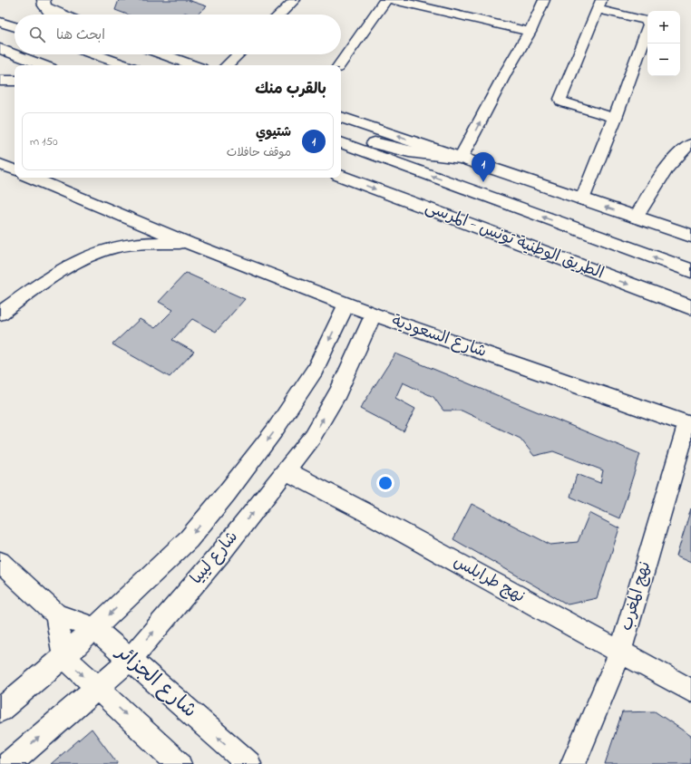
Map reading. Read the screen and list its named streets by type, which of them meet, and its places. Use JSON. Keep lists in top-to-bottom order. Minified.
{"streets":{"main road":["الطريق الوطنية تونس - المرسى"],"street":["شارع السعودية","شارع ليبيا","نهج طرابلس","نهج المغرب","شارع الجزائر"]},"crossings":[["شارع السعودية","شارع ليبيا"],["شارع السعودية","نهج المغرب"],["شارع ليبيا","نهج طرابلس"],["شارع ليبيا","شارع الجزائر"],["نهج طرابلس","نهج المغرب"]],"page":{"map_buttons":["+","−"],"search":"ابحث هنا","heading":"بالقرب منك","list":[{"mark":"1","name":"شتيوي","note":"موقف حافلات","value":"150 m"}],"pins":"1"}}
